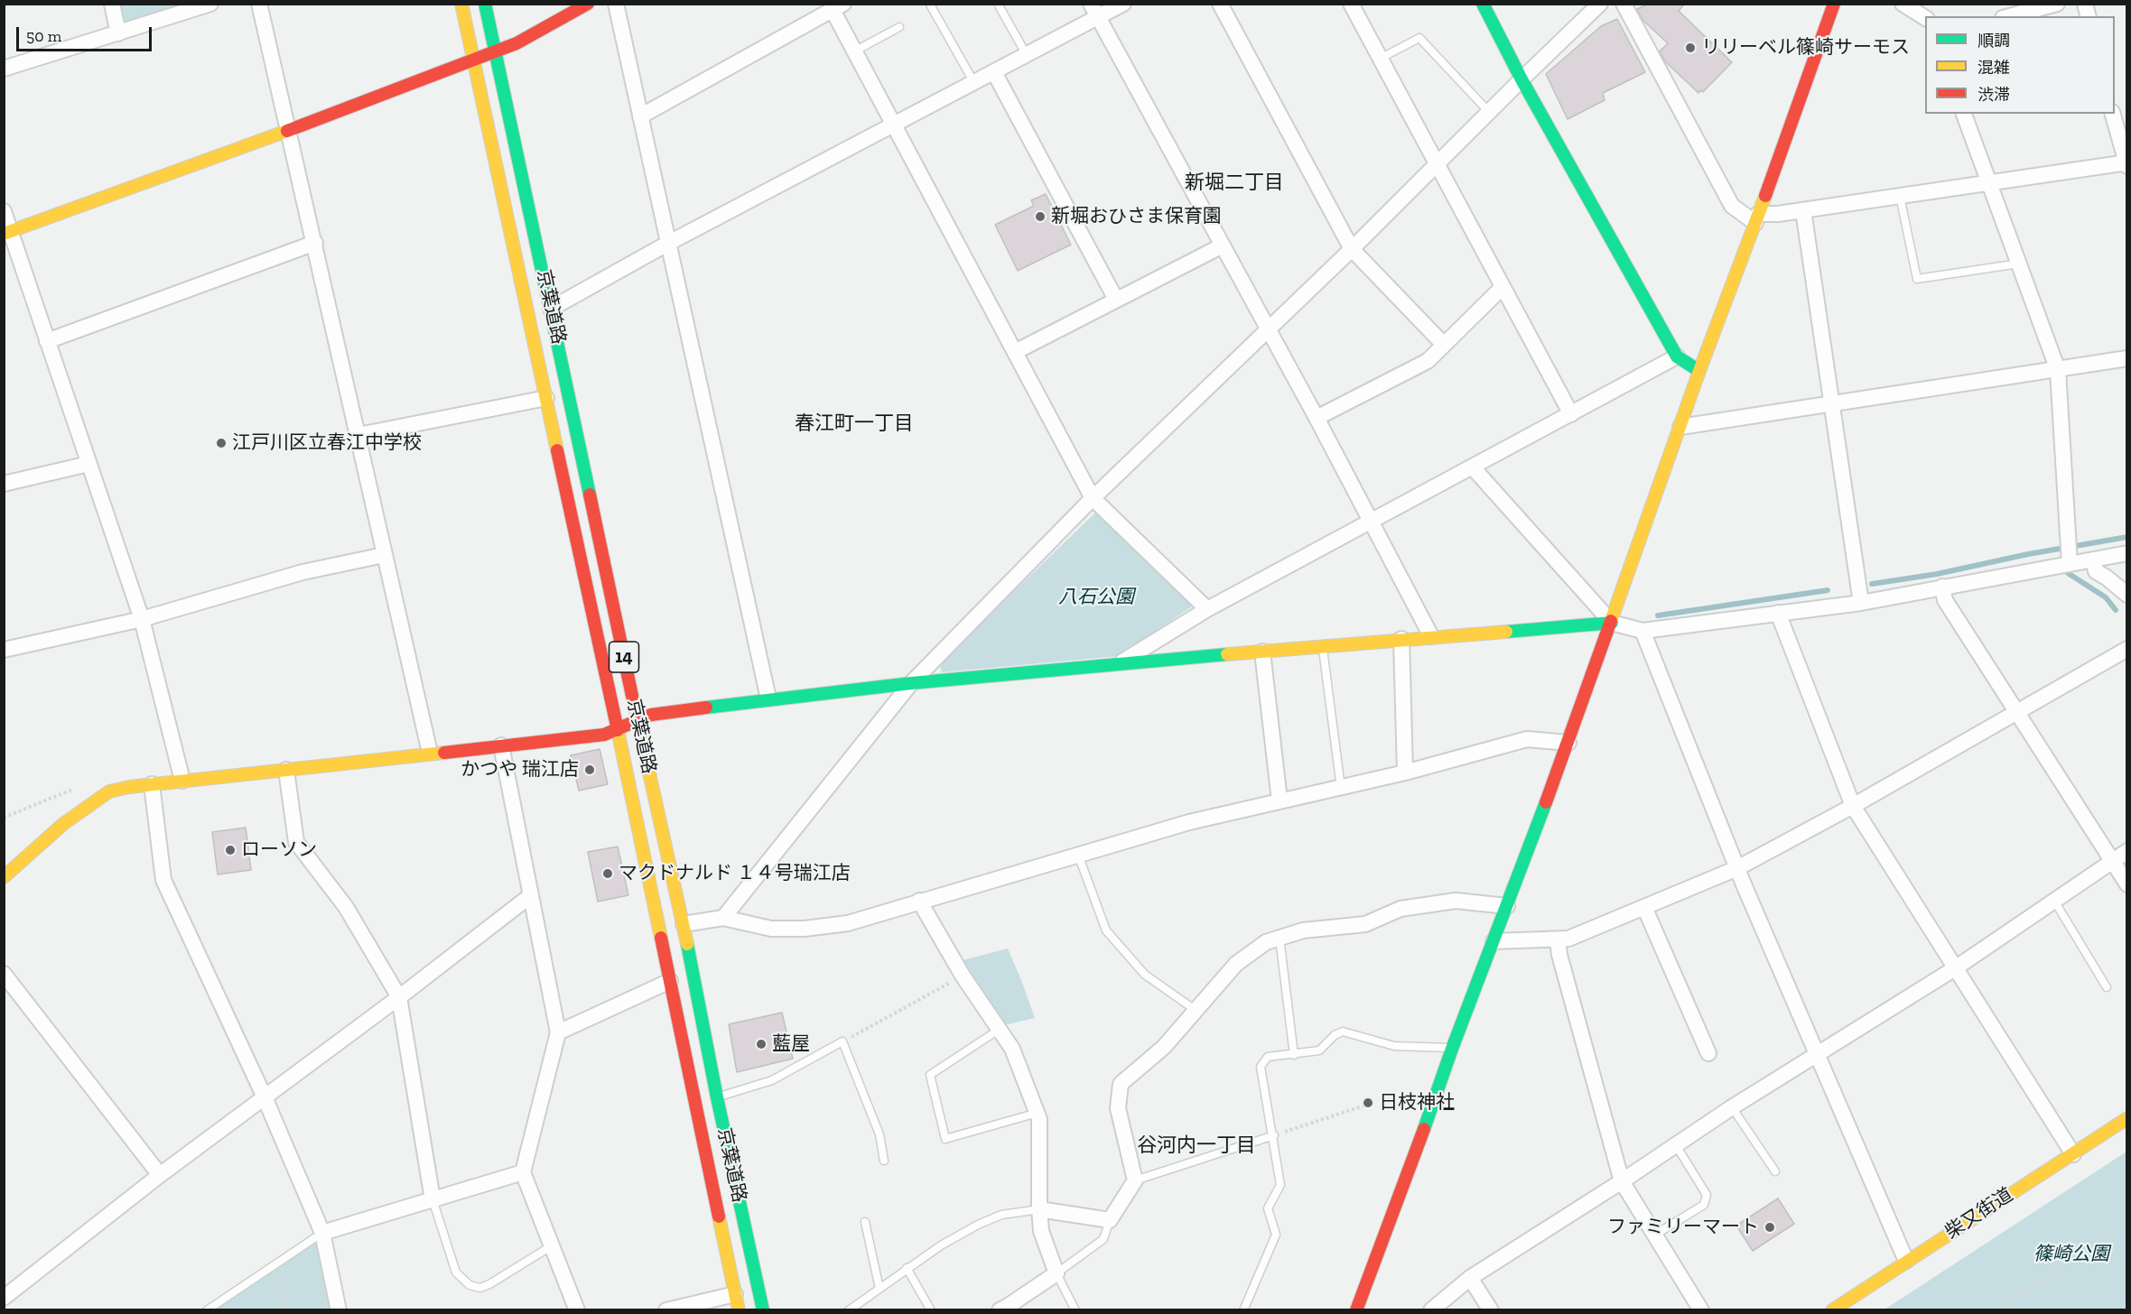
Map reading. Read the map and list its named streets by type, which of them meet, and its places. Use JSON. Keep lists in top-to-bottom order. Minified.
{"streets":{"main road":["京葉道路","14","柴又街道"]},"districts":["新堀二丁目","春江町一丁目","谷河内一丁目"],"parks":["八石公園","篠崎公園"],"places":["リリーベル篠崎サーモス","新堀おひさま保育園","江戸川区立春江中学校","かつや 瑞江店","ローソン","マクドナルド １４号瑞江店","藍屋","日枝神社","ファミリーマート"],"legend":["順調","混雑","渋滞"],"scale_bar":"50 m"}
